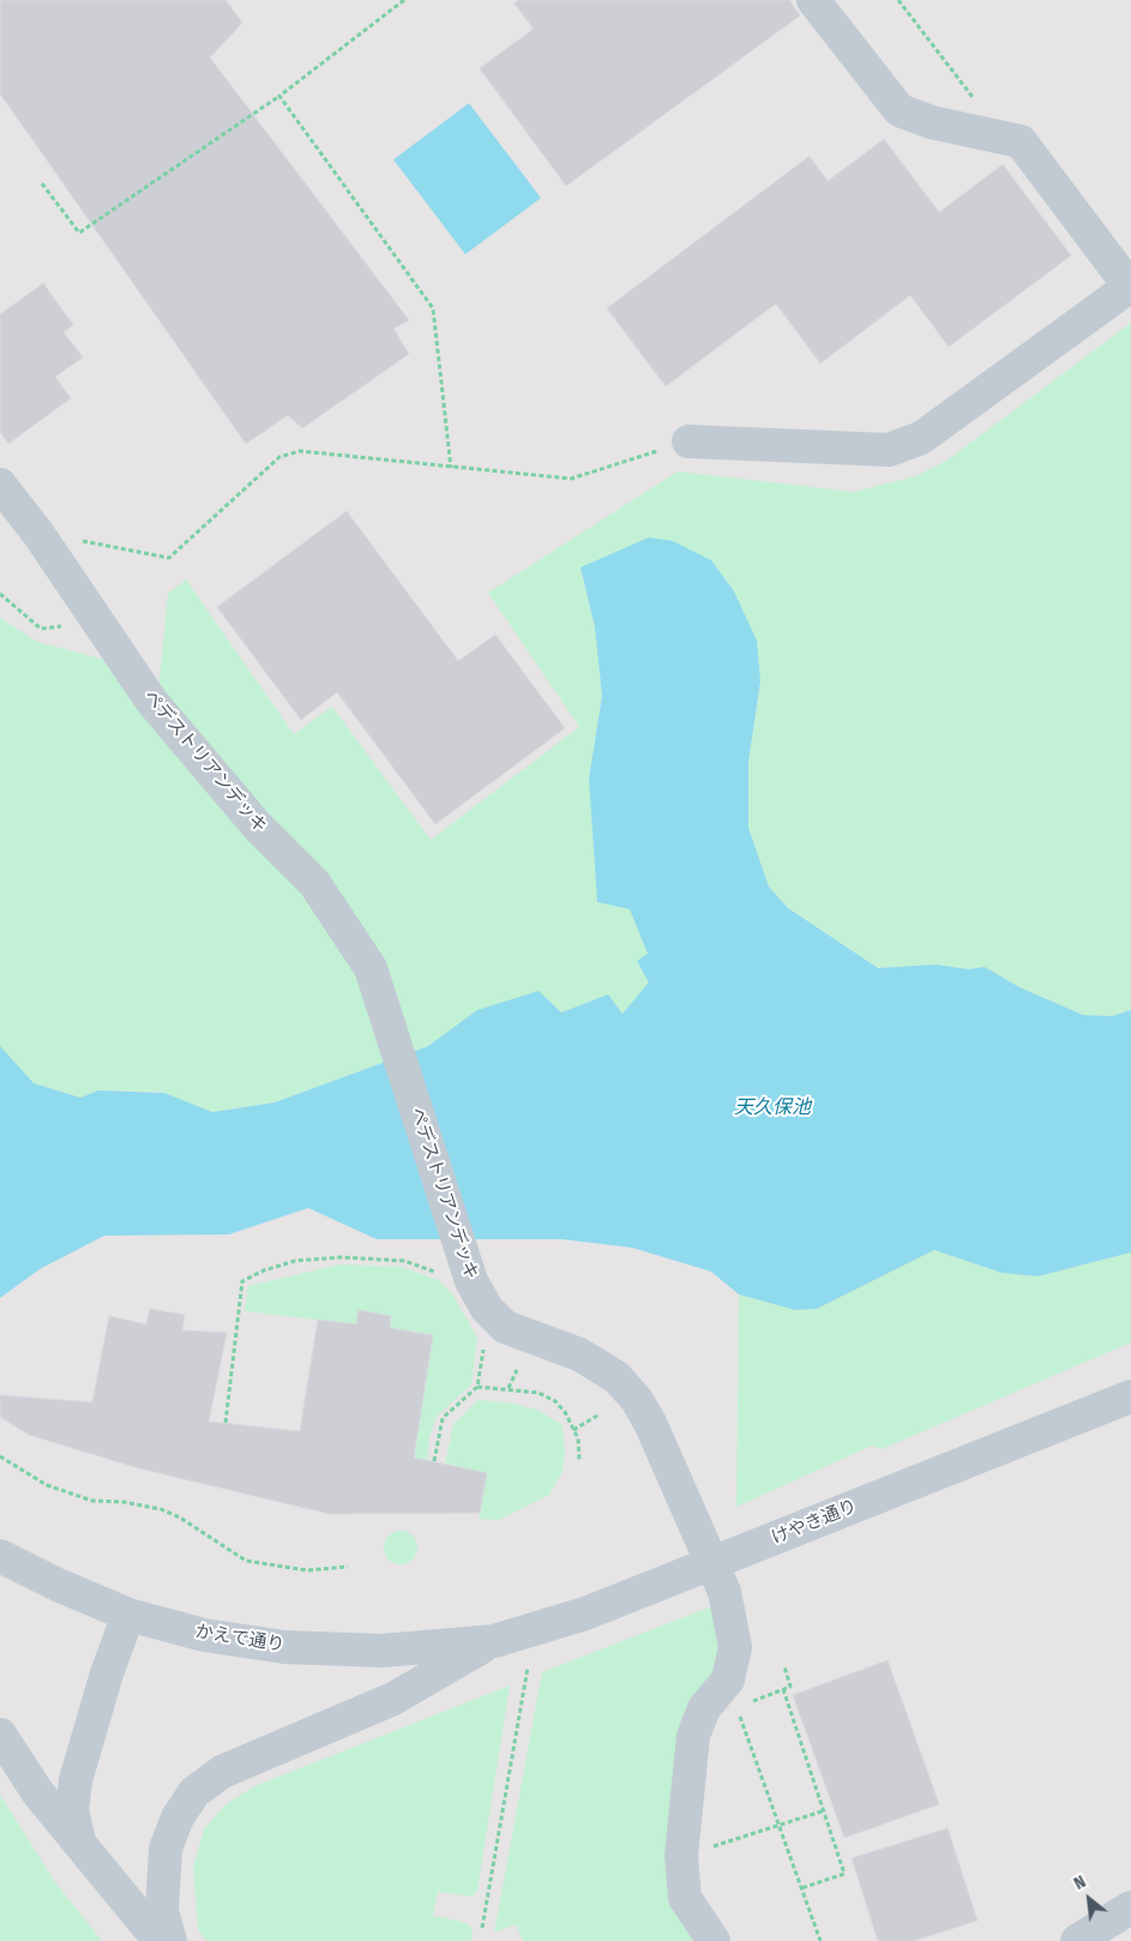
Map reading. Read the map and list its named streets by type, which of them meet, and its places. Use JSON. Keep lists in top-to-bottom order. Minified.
{"streets":{"street":["ペデストリアンデッキ","けやき通り","かえで通り"]},"crossings":[["ペデストリアンデッキ","けやき通り"],["けやき通り","かえで通り"]],"water":["天久保池"],"north":"top left"}
